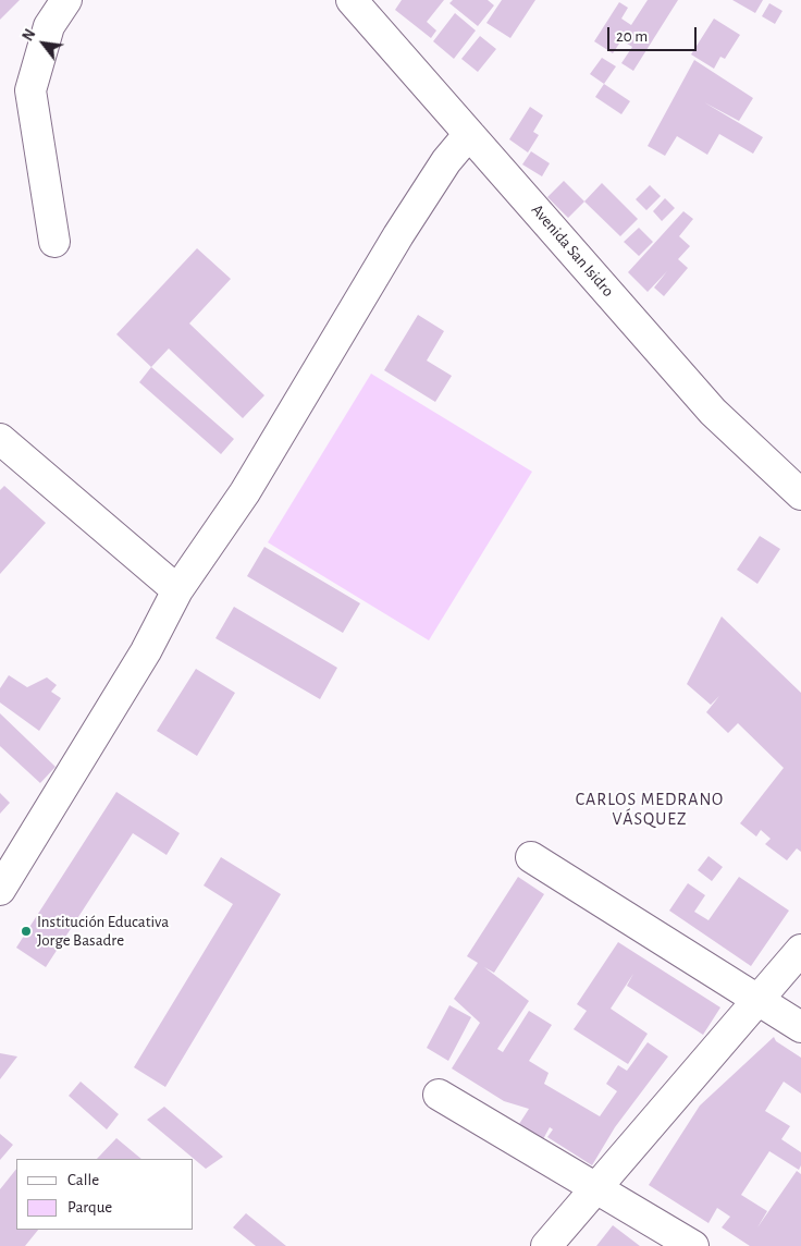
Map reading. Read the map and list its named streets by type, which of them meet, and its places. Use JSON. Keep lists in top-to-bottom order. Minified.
{"streets":{"street":["Avenida San Isidro"]},"districts":["CARLOS MEDRANO VÁSQUEZ"],"places":["Institución Educativa Jorge Basadre"],"legend":["Calle","Parque"],"scale_bar":"20 m","north":"top left"}
